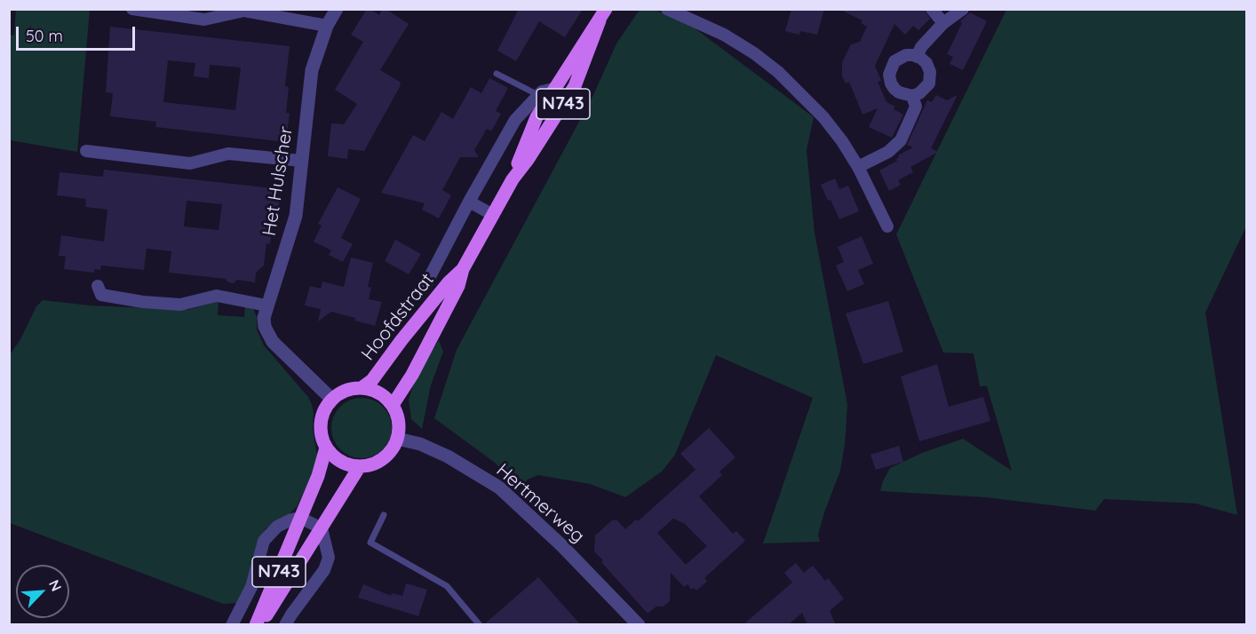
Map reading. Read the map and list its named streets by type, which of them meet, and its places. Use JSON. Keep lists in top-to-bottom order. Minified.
{"streets":{"main road":["N743","Hoofdstraat"],"street":["Het Hulscher","Hertmerweg"]},"crossings":[["N743","Het Hulscher"],["N743","Hoofdstraat"],["N743","Hertmerweg"],["Het Hulscher","Hoofdstraat"],["Het Hulscher","Hertmerweg"],["Hoofdstraat","Hertmerweg"]],"scale_bar":"50 m","north":"top right"}
